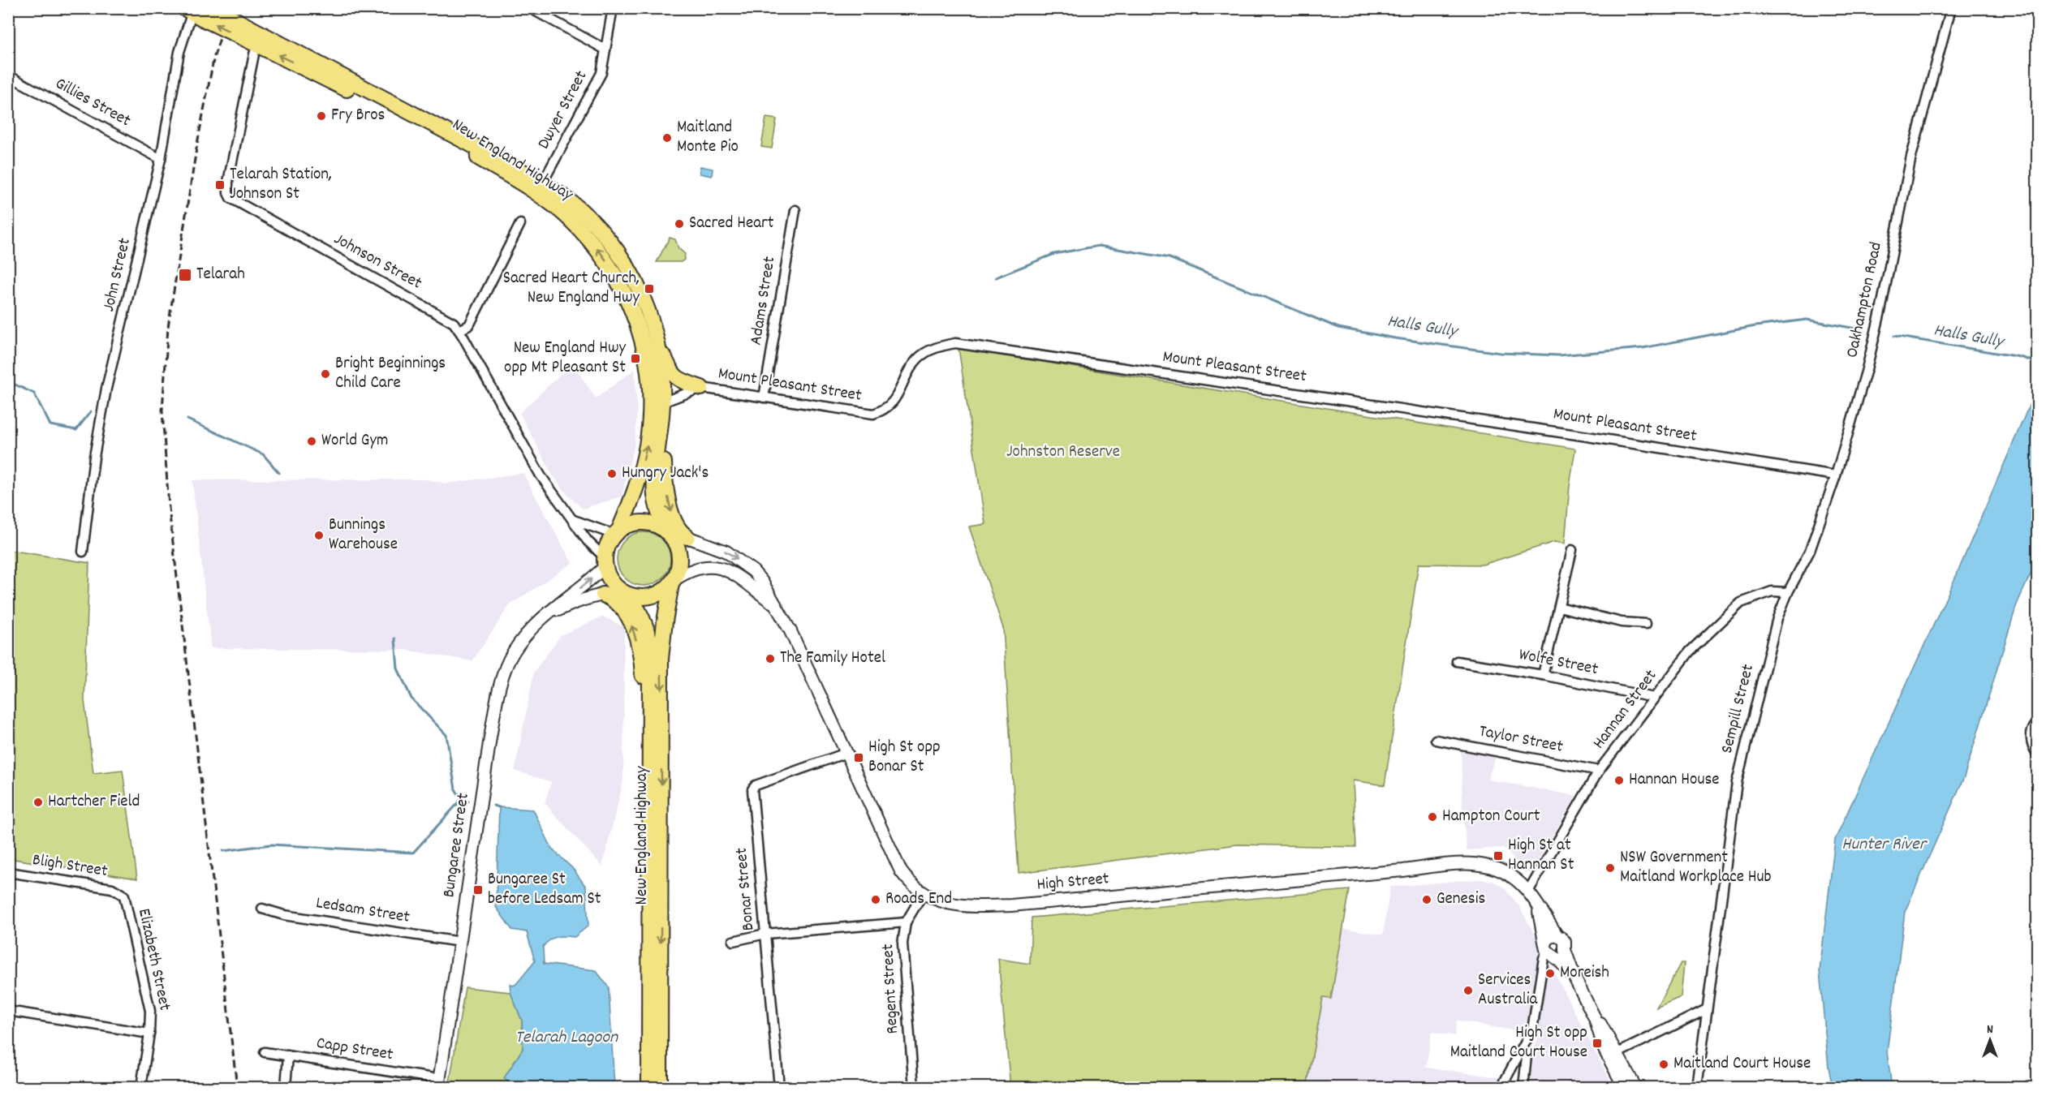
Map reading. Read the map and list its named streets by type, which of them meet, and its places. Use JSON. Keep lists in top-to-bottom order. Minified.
{"streets":{"highway":["New England Highway"],"main road":["Bungaree Street","High Street"],"street":["Gillies Street","Dwyer Street","Johnson Street","John Street","Oakhampton Road","Adams Street","Mount Pleasant Street","Wolfe Street","Sempill Street","Hannan Street","Taylor Street","Bligh Street","Bonar Street","Ledsam Street","Elizabeth Street","Regent Street","Capp Street"]},"crossings":[["Gillies Street","John Street"],["Dwyer Street","New England Highway"],["New England Highway","Johnson Street"],["New England Highway","John Street"],["New England Highway","Mount Pleasant Street"],["New England Highway","Bungaree Street"],["New England Highway","High Street"],["Johnson Street","Bungaree Street"],["Johnson Street","High Street"],["Oakhampton Road","Mount Pleasant Street"],["Oakhampton Road","Sempill Street"],["Oakhampton Road","Hannan Street"],["Adams Street","Mount Pleasant Street"],["Wolfe Street","Hannan Street"],["Sempill Street","Hannan Street"],["Hannan Street","Taylor Street"],["Hannan Street","High Street"],["Bungaree Street","High Street"],["Bungaree Street","Ledsam Street"],["Bungaree Street","Capp Street"],["Bligh Street","Elizabeth Street"],["High Street","Bonar Street"],["High Street","Regent Street"]],"water":["Halls Gully","Hunter River","Telarah Lagoon"],"parks":["Johnston Reserve"],"places":{"other":["Fry Bros","Maitland Monte Pio","Sacred Heart","Bright Beginnings Child Care","World Gym","Hungry Jack's","Bunnings Warehouse","The Family Hotel","Hannan House","Hartcher Field","Hampton Court","NSW Government Maitland Workplace Hub","Roads End","Genesis","Moreish","Services Australia","Maitland Court House"],"transit":["Telarah Station, Johnson St","Telarah","Sacred Heart Church, New England Hwy","New England Hwy opp Mt Pleasant St","High St opp Bonar St","High St at Hannan St","Bungaree St before Ledsam St","High St opp Maitland Court House"]},"north":"top"}
